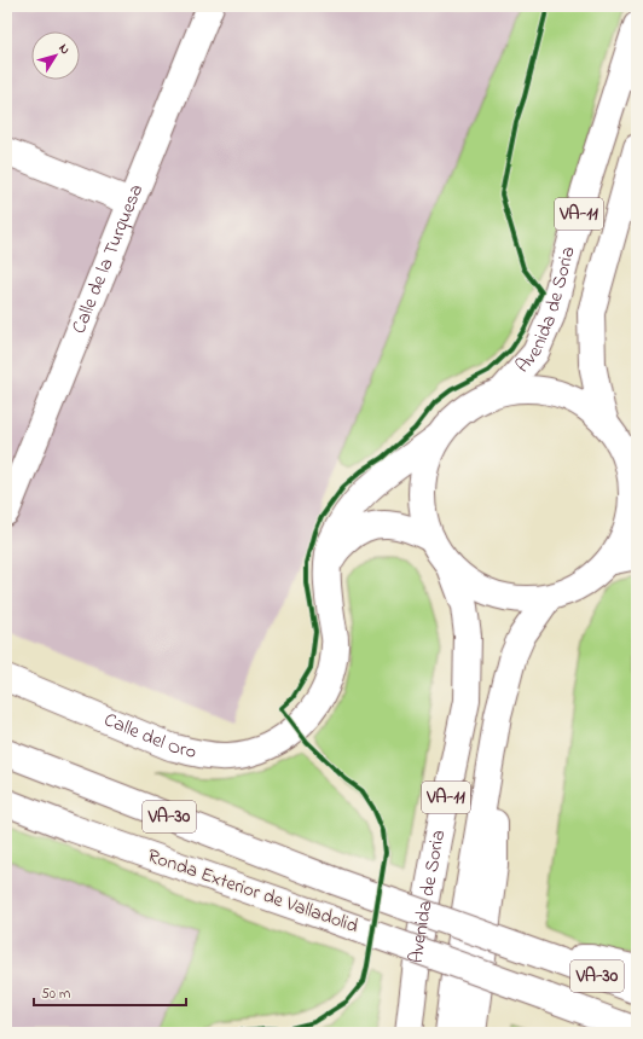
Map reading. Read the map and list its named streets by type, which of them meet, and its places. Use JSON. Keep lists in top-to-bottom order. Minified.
{"streets":{"main road":["VA-11","Calle de la Turquesa","Avenida de Soria","Calle del Oro","VA-30","Ronda Exterior de Valladolid"]},"crossings":[["VA-11","Avenida de Soria"],["VA-11","Calle del Oro"]],"scale_bar":"50 m","north":"top right"}
